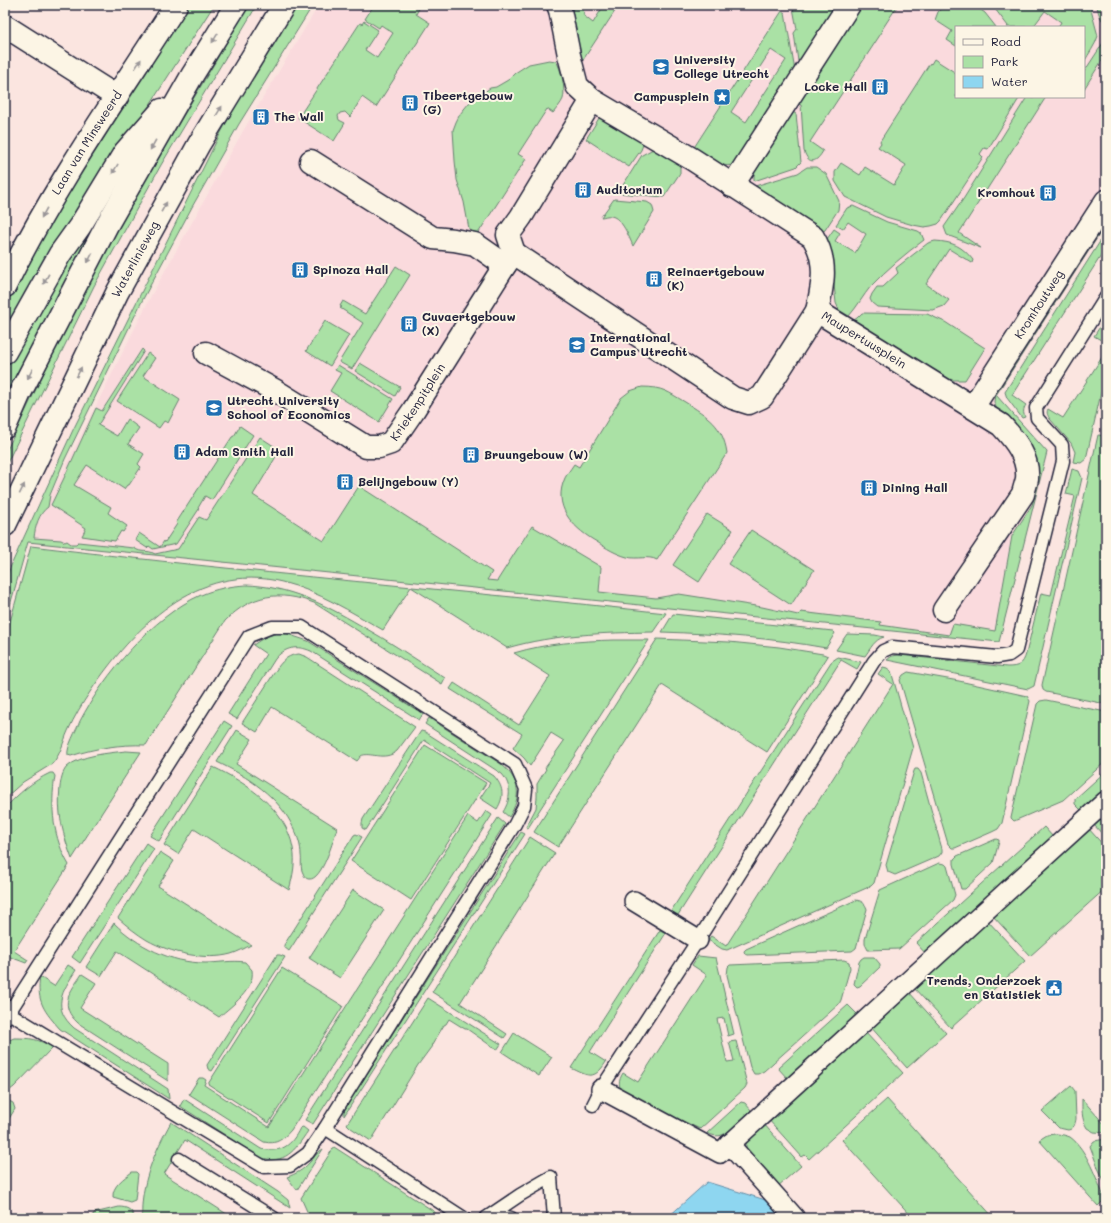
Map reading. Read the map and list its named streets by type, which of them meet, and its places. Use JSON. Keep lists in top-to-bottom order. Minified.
{"streets":{"street":["Laan van Minsweerd","Waterlinieweg","Kromhoutweg","Maupertuusplein","Kriekenpitplein"]},"crossings":[["Kromhoutweg","Maupertuusplein"],["Maupertuusplein","Kriekenpitplein"]],"places":{"school or university":["University College Utrecht","International Campus Utrecht","Utrecht University School of Economics"],"building":["Locke Hall","Tibeertgebouw (G)","The Wall","Auditorium","Kromhout","Spinoza Hall","Reinaertgebouw (K)","Cuvaertgebouw (X)","Adam Smith Hall","Bruungebouw (W)","Belijngebouw (Y)","Dining Hall"],"place":["Campusplein"],"public building":["Trends, Onderzoek en Statistiek"]},"legend":["Road","Park","Water"]}
